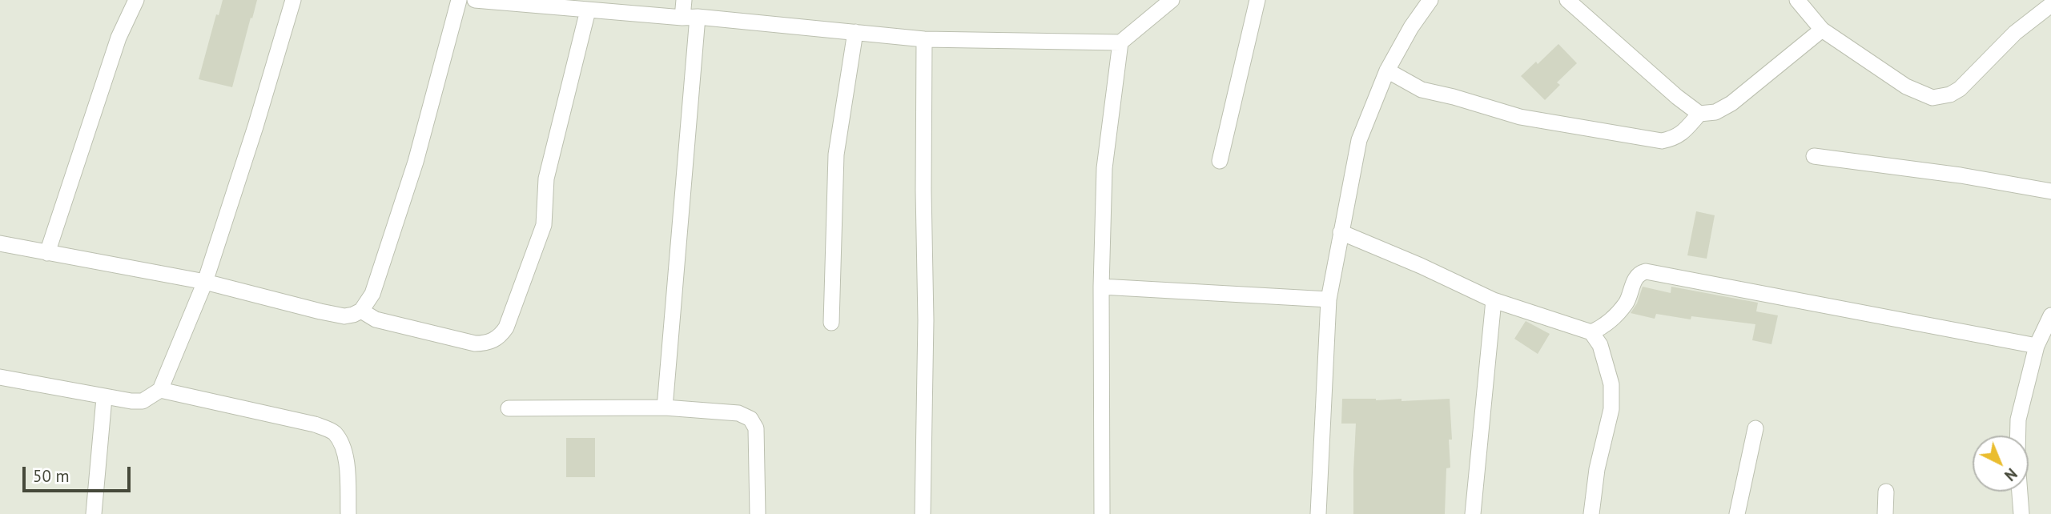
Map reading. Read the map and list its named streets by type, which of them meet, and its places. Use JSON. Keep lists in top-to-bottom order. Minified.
{"scale_bar":"50 m","north":"bottom right"}
